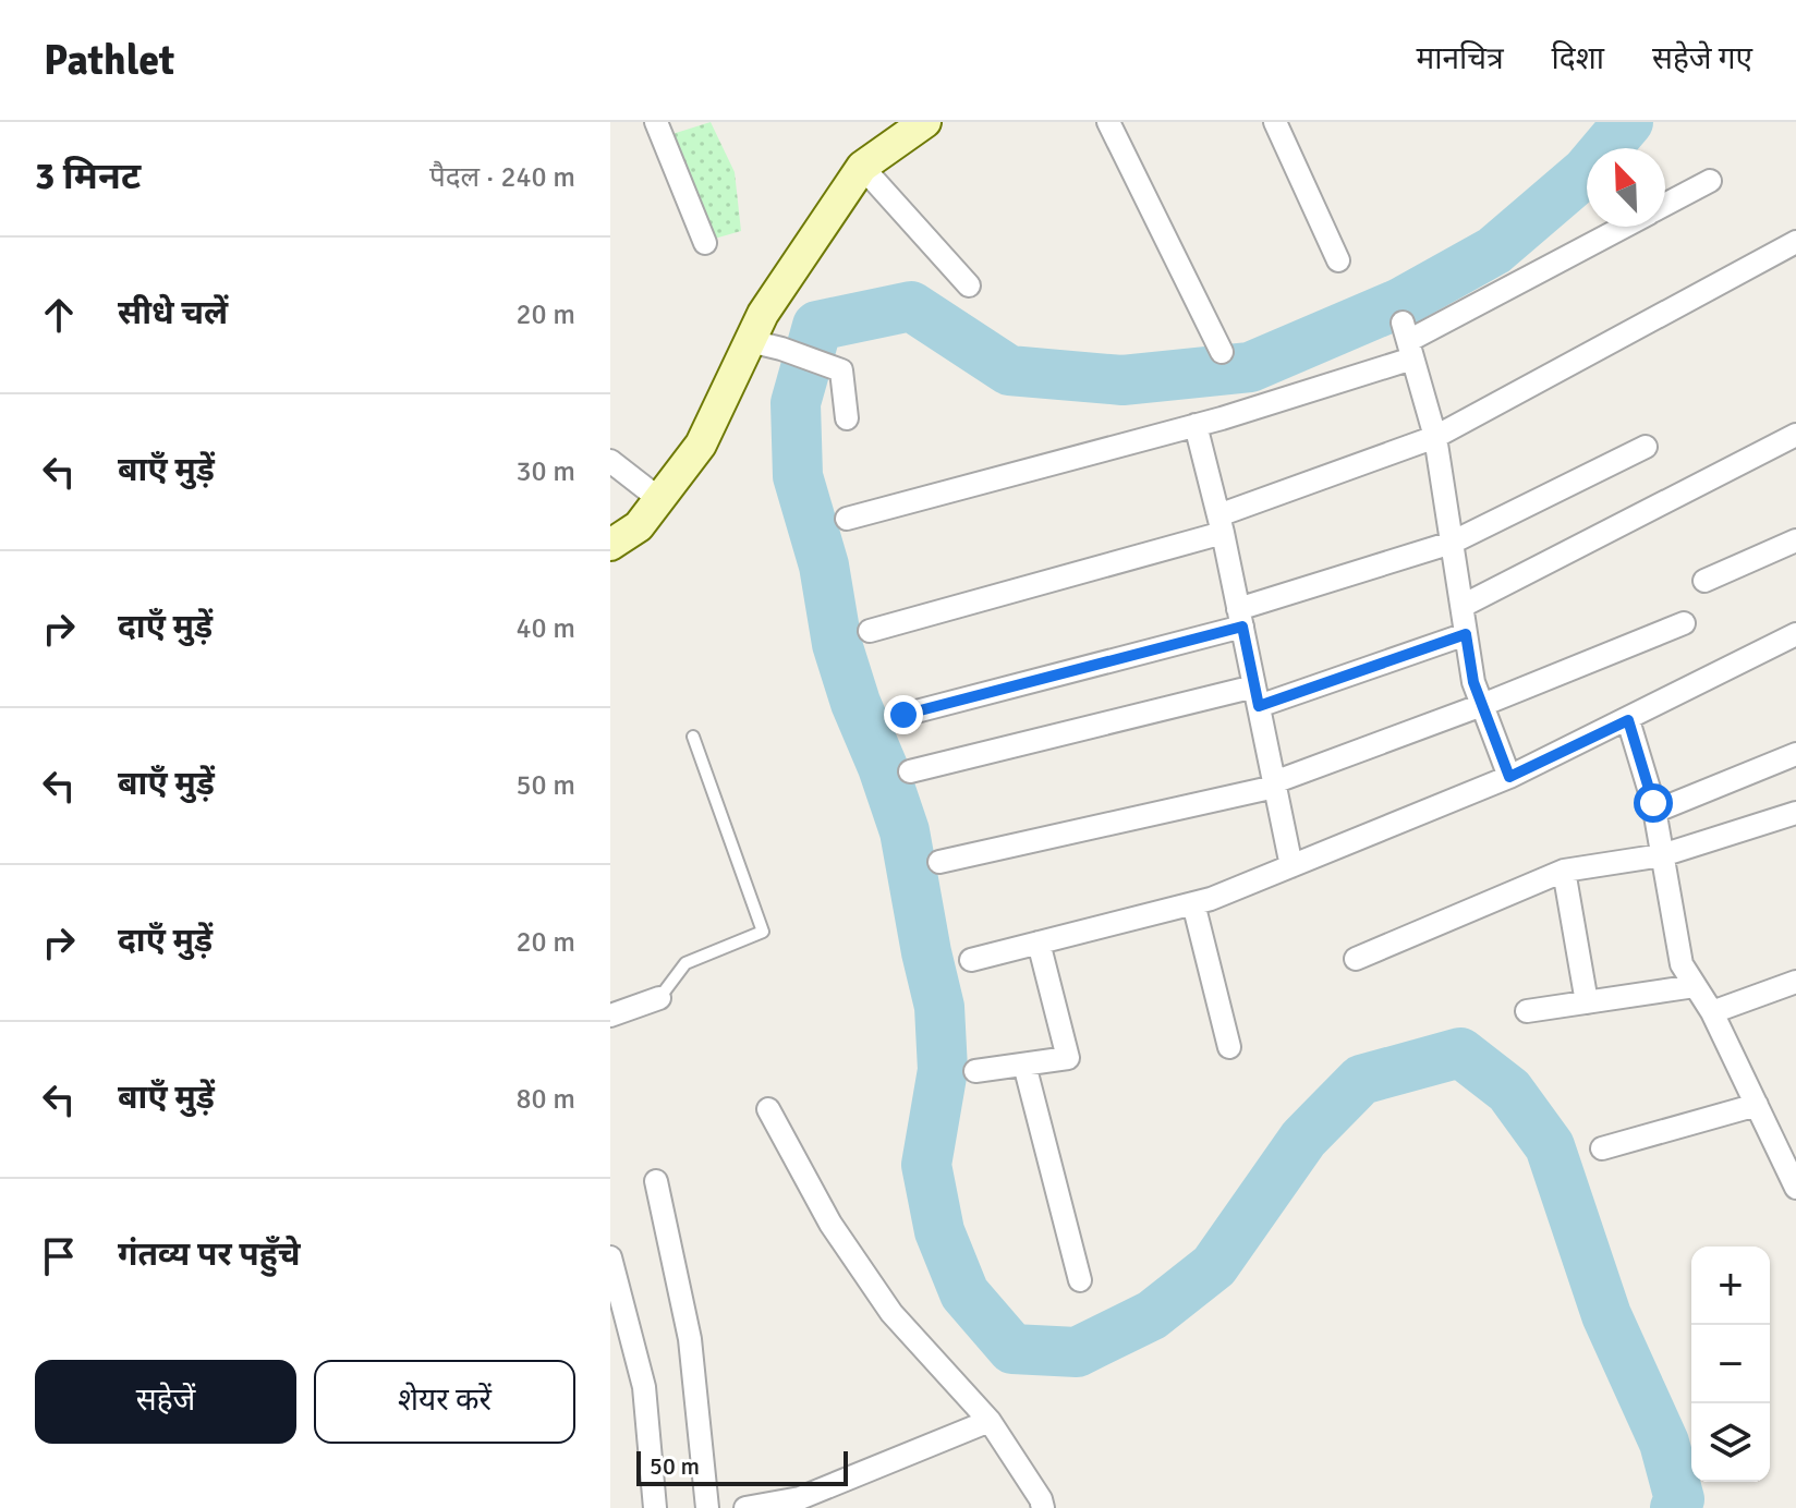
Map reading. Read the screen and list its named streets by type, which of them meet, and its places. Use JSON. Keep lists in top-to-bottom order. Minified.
{"scale_bar":"50 m","north":"top left","page":{"header":"Pathlet","nav":["मानचित्र","दिशा","सहेजे गए"],"heading":["3 मिनट","पैदल · 240 m"],"list":[["सीधे चलें","20 m"],["बाएँ मुड़ें","30 m"],["दाएँ मुड़ें","40 m"],["बाएँ मुड़ें","50 m"],["दाएँ मुड़ें","20 m"],["बाएँ मुड़ें","80 m"],"गंतव्य पर पहुँचे"],"map_buttons":["+","−"],"buttons":["सहेजें","शेयर करें"],"scale":"50 m"}}
